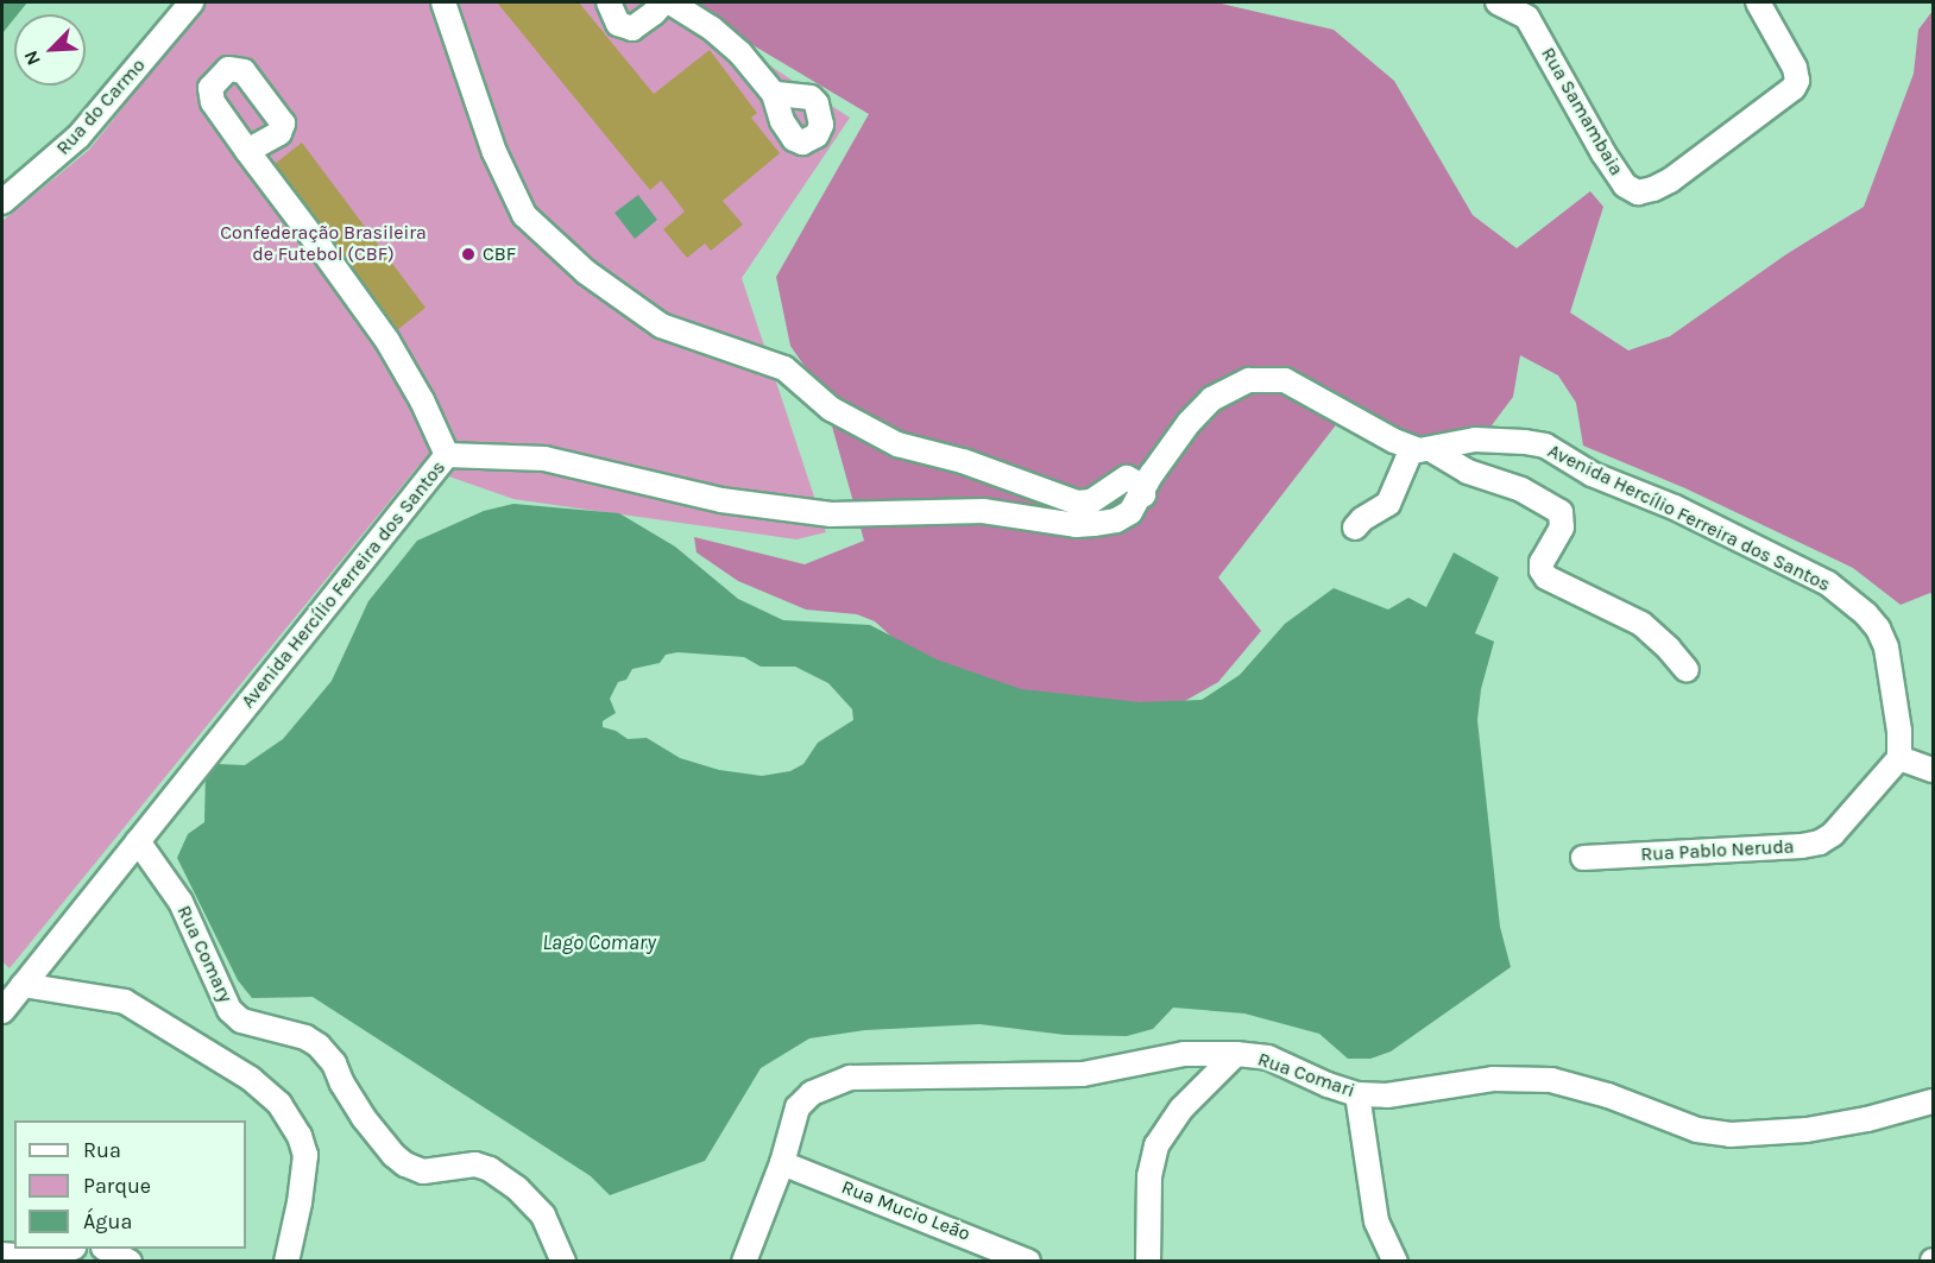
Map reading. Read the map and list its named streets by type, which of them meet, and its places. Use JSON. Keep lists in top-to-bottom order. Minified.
{"streets":{"street":["Rua do Carmo","Rua Samambaia","Avenida Hercílio Ferreira dos Santos","Rua Pablo Neruda","Rua Comary","Rua Comari","Rua Mucio Leão"]},"crossings":[["Avenida Hercílio Ferreira dos Santos","Rua Pablo Neruda"],["Avenida Hercílio Ferreira dos Santos","Rua Comary"],["Rua Comari","Rua Mucio Leão"]],"water":["Lago Comary"],"parks":["Confederação Brasileira de Futebol (CBF)"],"places":["CBF"],"legend":["Rua","Parque","Água"],"north":"bottom left"}
